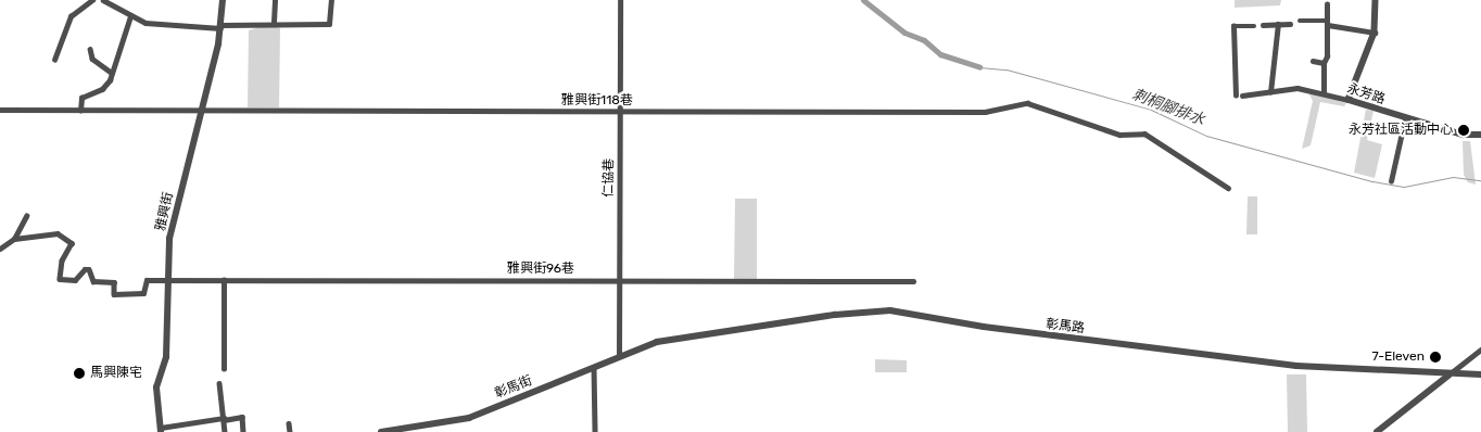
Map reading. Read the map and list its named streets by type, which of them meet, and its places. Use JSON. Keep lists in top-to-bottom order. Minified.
{"streets":{"street":["永芳路","雅興街118巷","仁協巷","雅興街","雅興街96巷","彰馬路","彰馬街"]},"crossings":[["雅興街118巷","仁協巷"],["雅興街118巷","雅興街"],["仁協巷","雅興街96巷"],["仁協巷","彰馬街"],["雅興街","雅興街96巷"],["彰馬路","彰馬街"]],"water":["刺桐腳排水"],"places":["永芳社區活動中心","7-Eleven","馬興陳宅"]}
